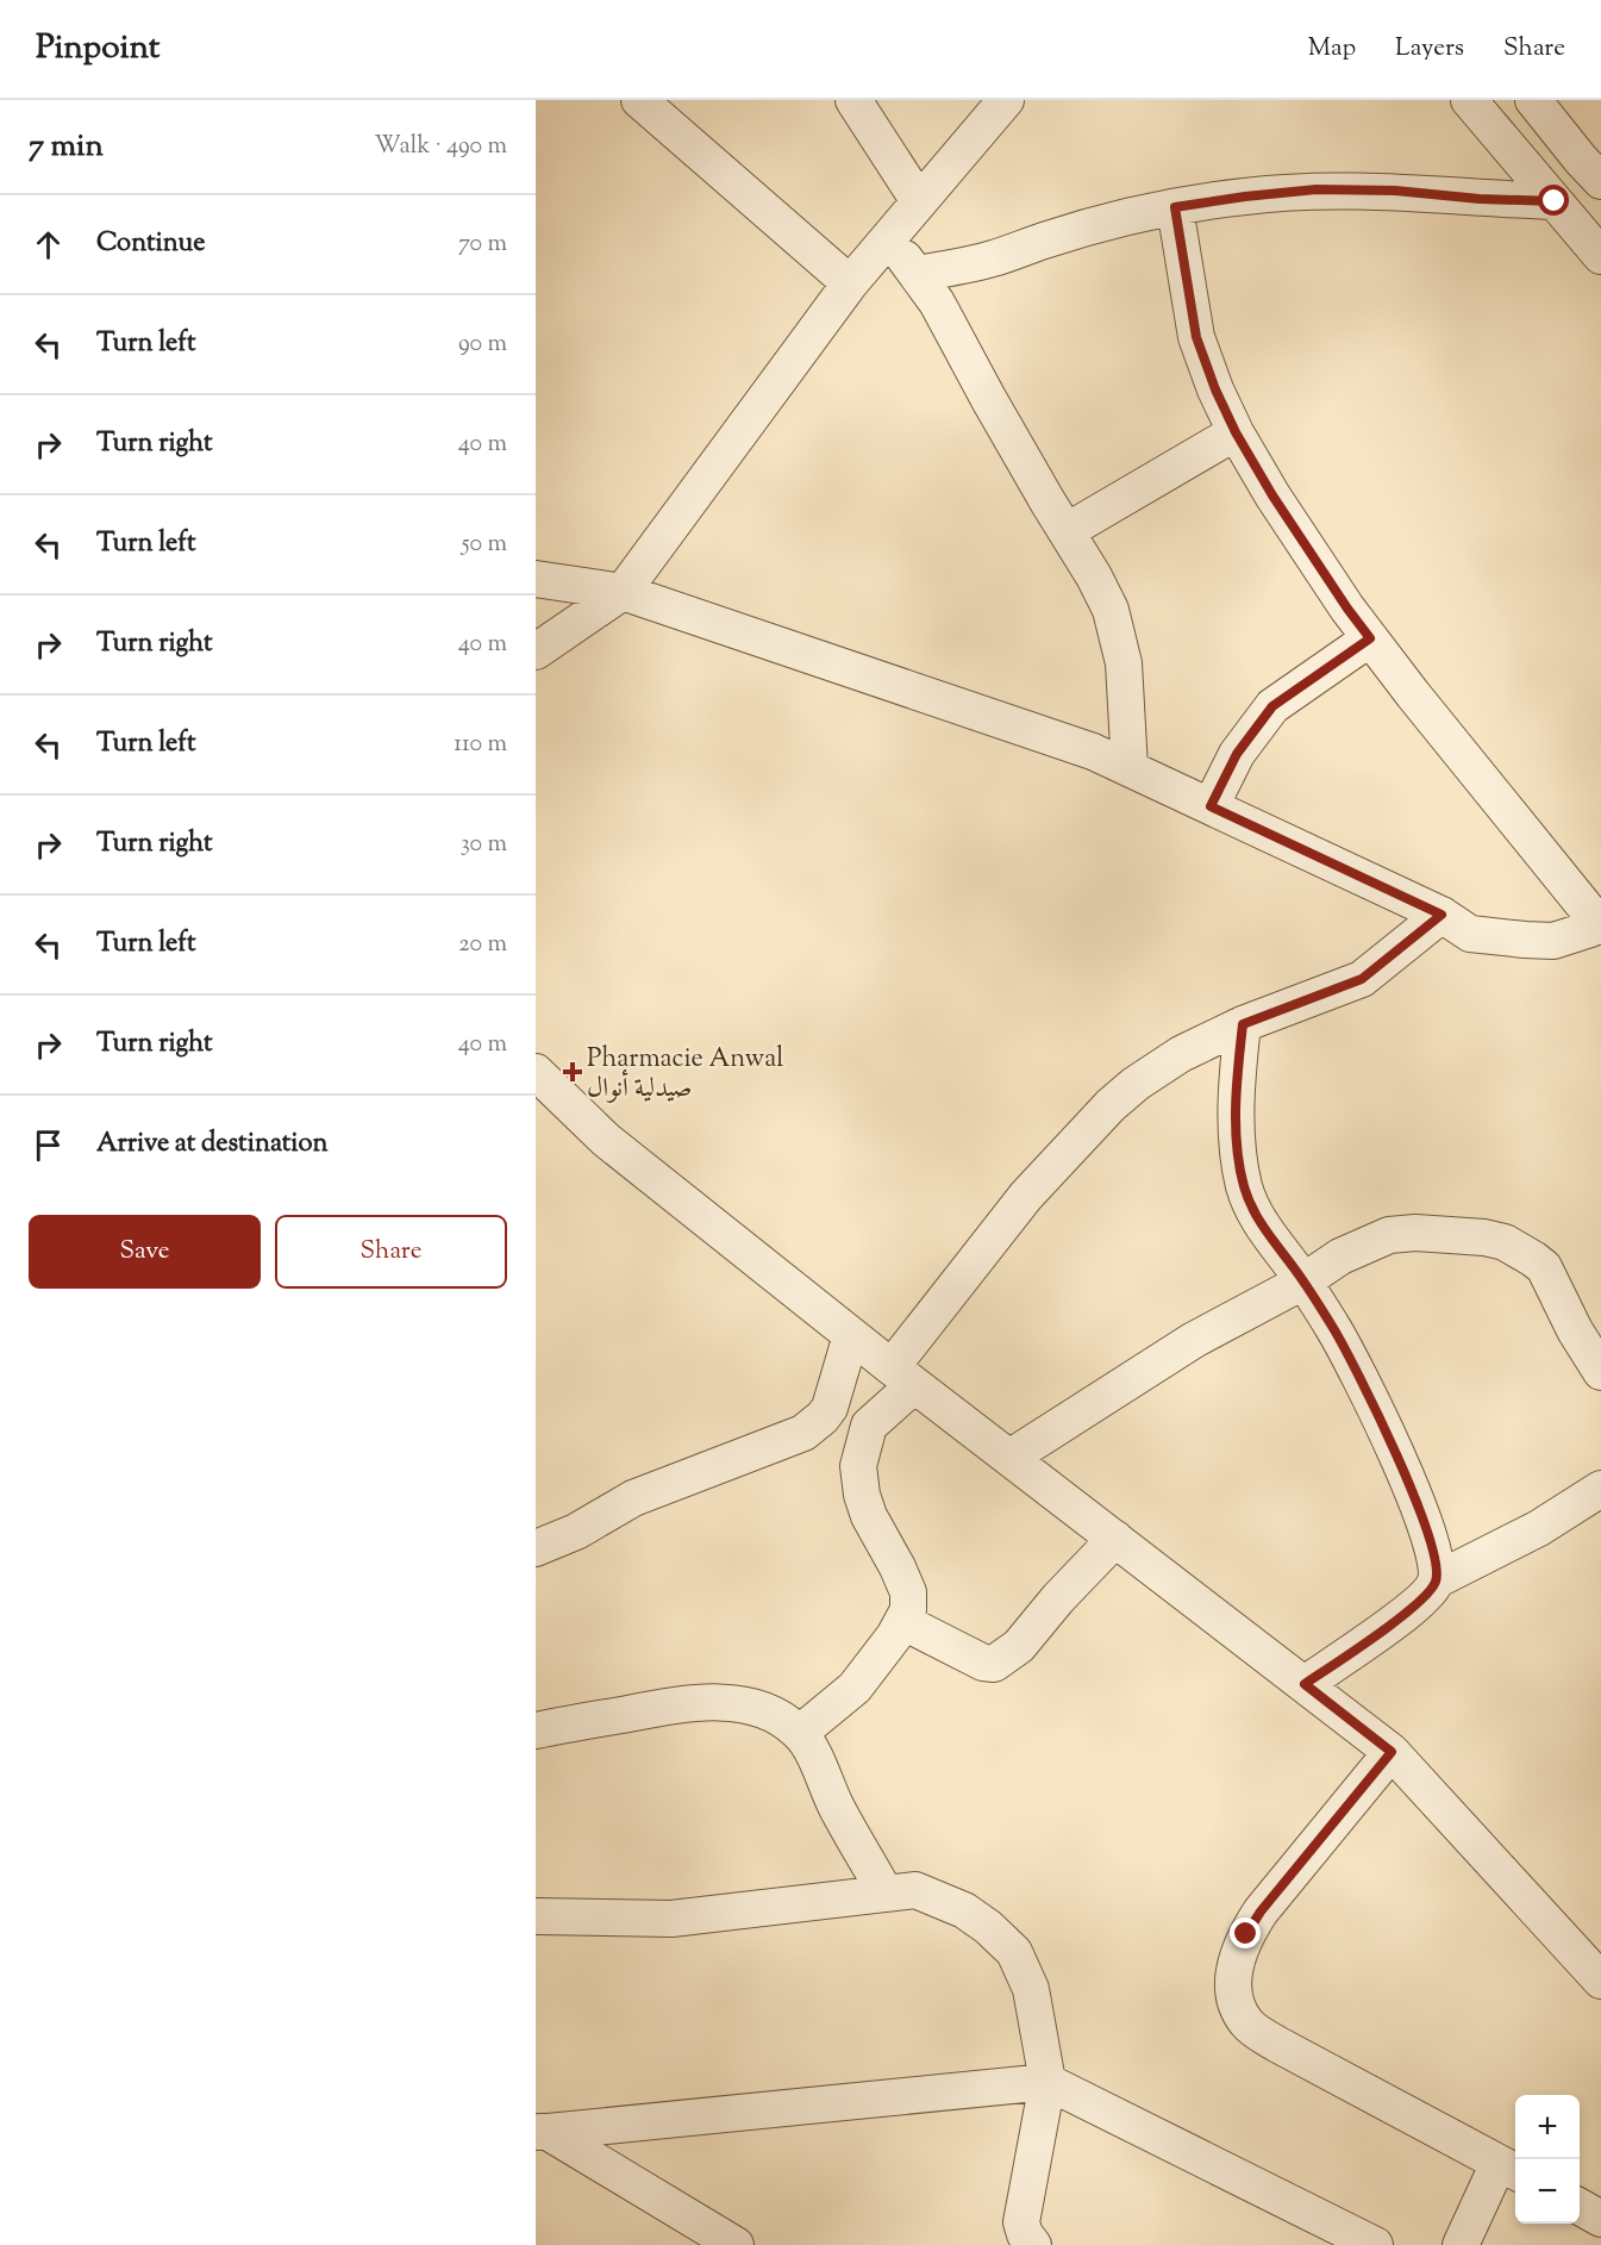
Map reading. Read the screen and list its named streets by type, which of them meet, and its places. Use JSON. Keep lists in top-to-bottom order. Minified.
{"places":{"health":["Pharmacie Anwal صيدلية أنوال"]},"page":{"header":"Pinpoint","nav":["Map","Layers","Share"],"heading":["7 min","Walk · 490 m"],"list":[["Continue","70 m"],["Turn left","90 m"],["Turn right","40 m"],["Turn left","50 m"],["Turn right","40 m"],["Turn left","110 m"],["Turn right","30 m"],["Turn left","20 m"],["Turn right","40 m"],"Arrive at destination"],"buttons":["Save","Share"],"map_buttons":["+","−"]}}
